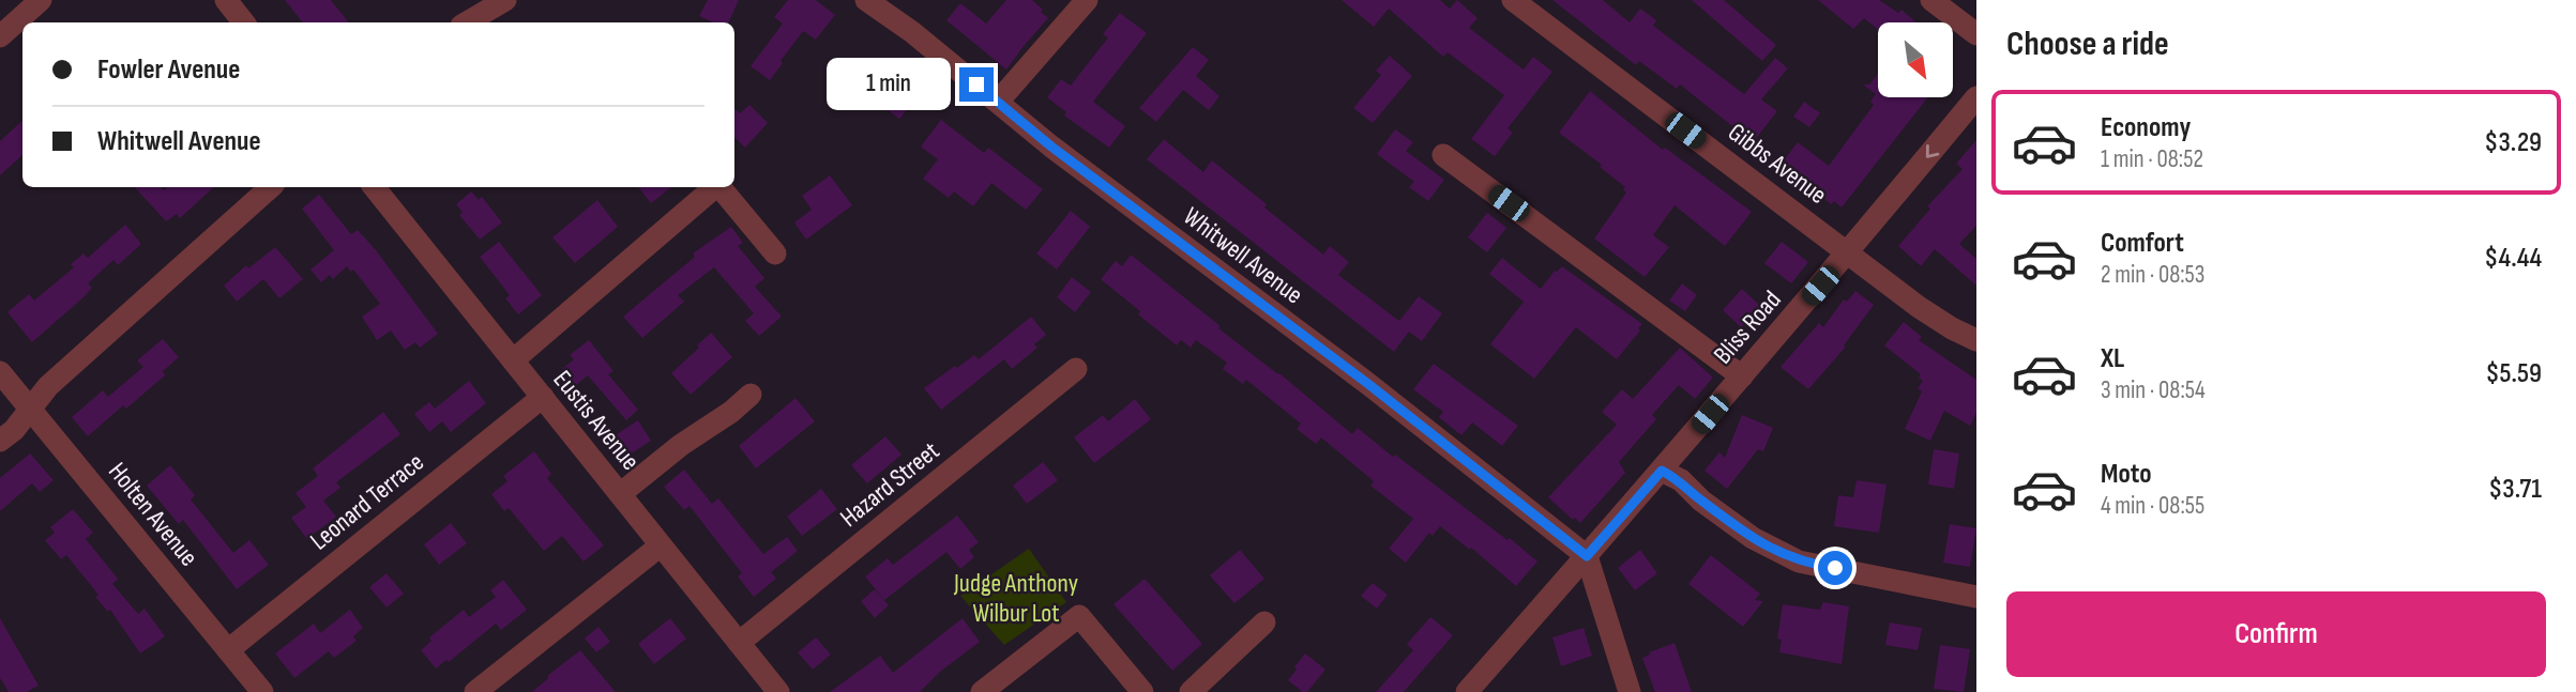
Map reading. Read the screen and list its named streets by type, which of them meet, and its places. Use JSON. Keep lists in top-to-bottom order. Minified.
{"streets":{"street":["Gibbs Avenue","Whitwell Avenue","Bliss Road","Eustis Avenue","Hazard Street","Leonard Terrace","Holten Avenue"]},"crossings":[["Gibbs Avenue","Bliss Road"],["Whitwell Avenue","Bliss Road"],["Eustis Avenue","Hazard Street"],["Eustis Avenue","Leonard Terrace"],["Leonard Terrace","Holten Avenue"]],"parks":["Judge Anthony Wilbur Lot"],"north":"bottom right","page":{"heading":"Choose a ride","banner":["Fowler Avenue","Whitwell Avenue"],"bubble":"1 min","list":[{"name":"Economy","note":"1 min · 08:52","value":"$3.29"},{"name":"Comfort","note":"2 min · 08:53","value":"$4.44"},{"name":"XL","note":"3 min · 08:54","value":"$5.59"},{"name":"Moto","note":"4 min · 08:55","value":"$3.71"}],"buttons":"Confirm"}}
